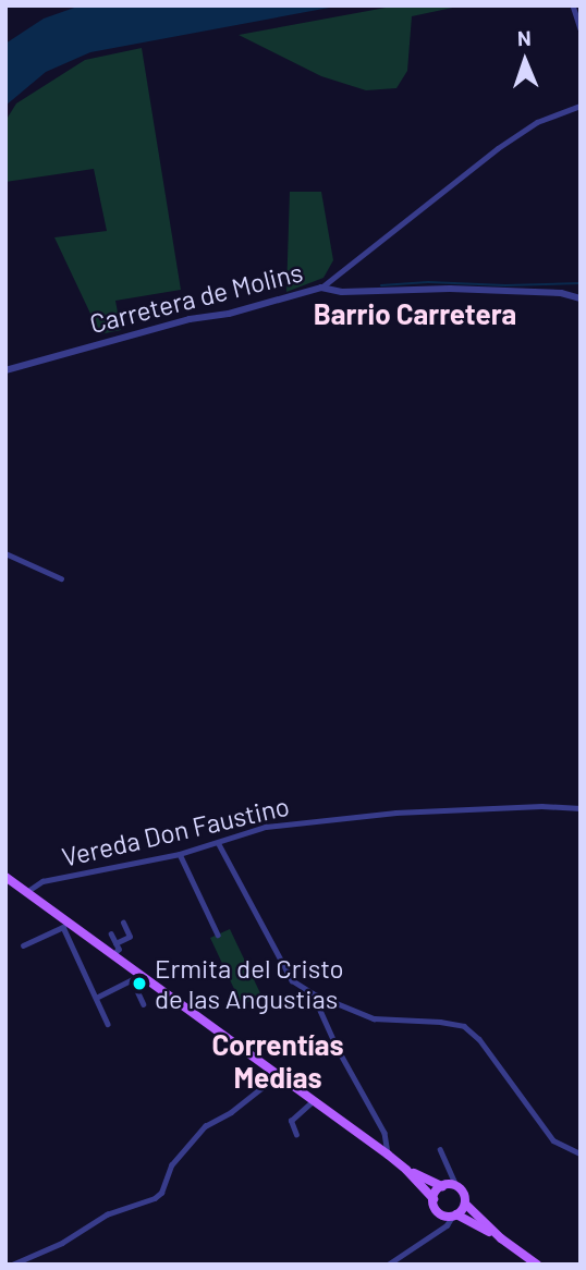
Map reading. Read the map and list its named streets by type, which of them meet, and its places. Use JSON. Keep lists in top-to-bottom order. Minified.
{"streets":{"street":["Carretera de Molins","Vereda Don Faustino"]},"districts":["Barrio Carretera","Correntías Medias"],"places":["Ermita del Cristo de las Angustias"],"north":"top"}
